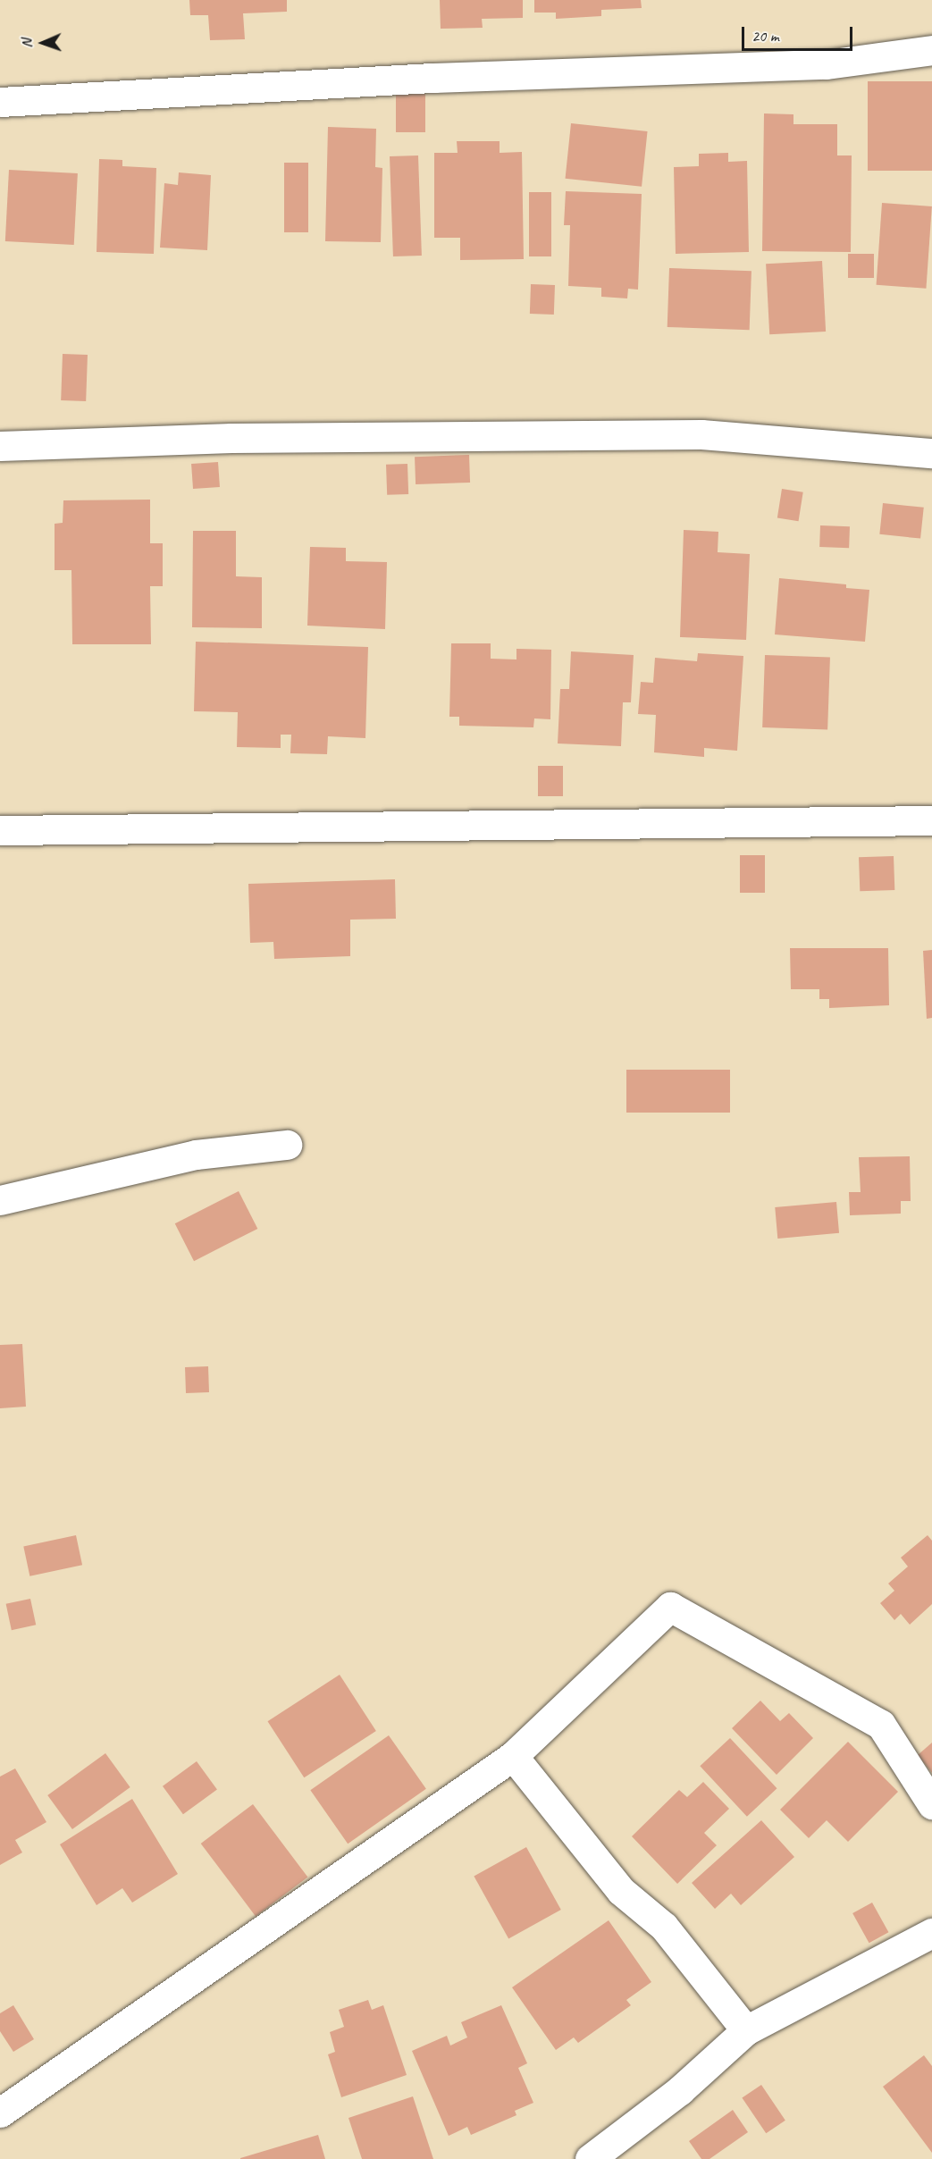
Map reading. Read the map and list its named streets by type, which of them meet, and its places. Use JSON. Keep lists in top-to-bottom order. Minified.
{"scale_bar":"20 m","north":"left"}
